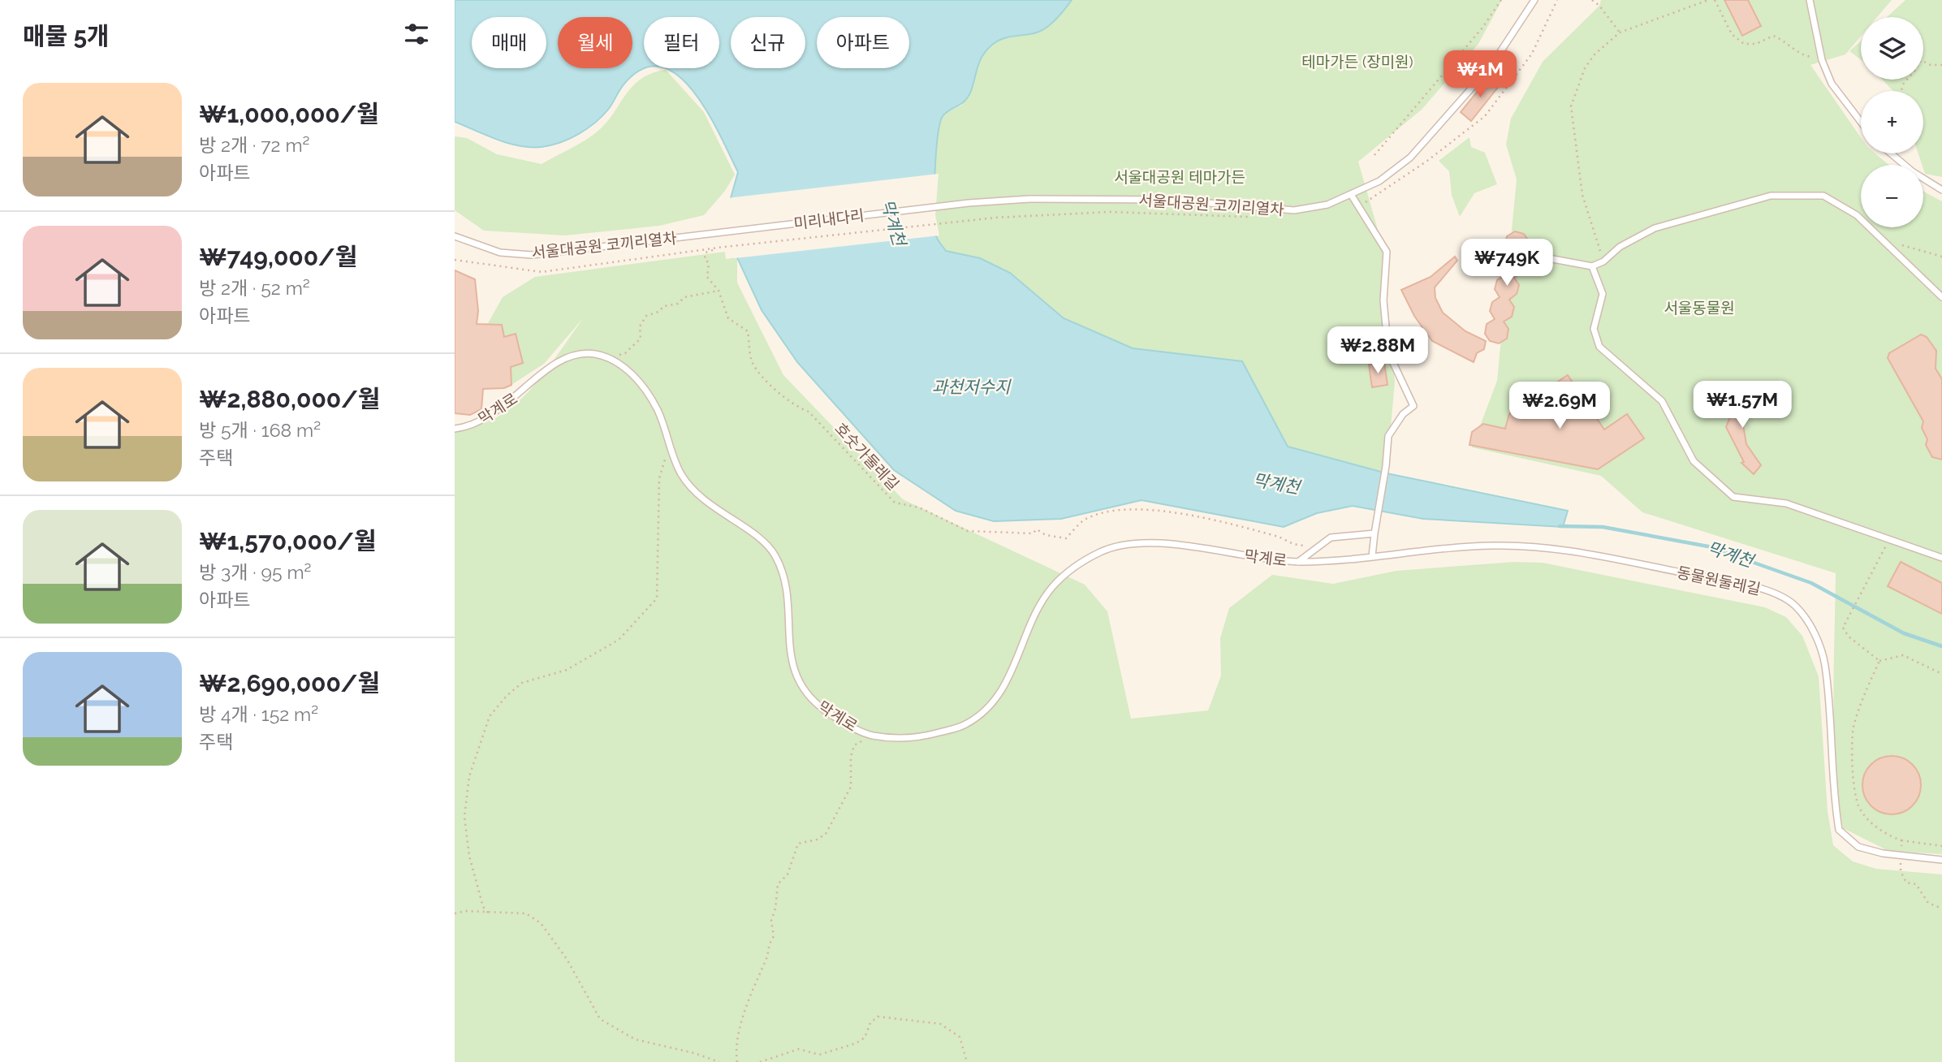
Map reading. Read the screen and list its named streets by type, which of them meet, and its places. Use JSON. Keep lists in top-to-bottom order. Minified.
{"streets":{"lane":["서울대공원 코끼리열차","미리내다리","막계로","동물원둘레길"],"path":["호숫가둘레길"]},"crossings":[["서울대공원 코끼리열차","미리내다리"],["미리내다리","호숫가둘레길"],["막계로","동물원둘레길"]],"water":["막계천","과천저수지"],"parks":["테마가든 (장미원)","서울대공원 테마가든","서울동물원"],"page":{"heading":"매물 5개","map_buttons":["+","−"],"chip":["매매","월세","필터","신규","아파트"],"price":["₩1M","₩749K","₩2.88M","₩1.57M","₩2.69M"],"list":[{"name":"₩1,000,000/월","note":"방 2개 · 72 m² · 아파트"},{"name":"₩749,000/월","note":"방 2개 · 52 m² · 아파트"},{"name":"₩2,880,000/월","note":"방 5개 · 168 m² · 주택"},{"name":"₩1,570,000/월","note":"방 3개 · 95 m² · 아파트"},{"name":"₩2,690,000/월","note":"방 4개 · 152 m² · 주택"}]}}
